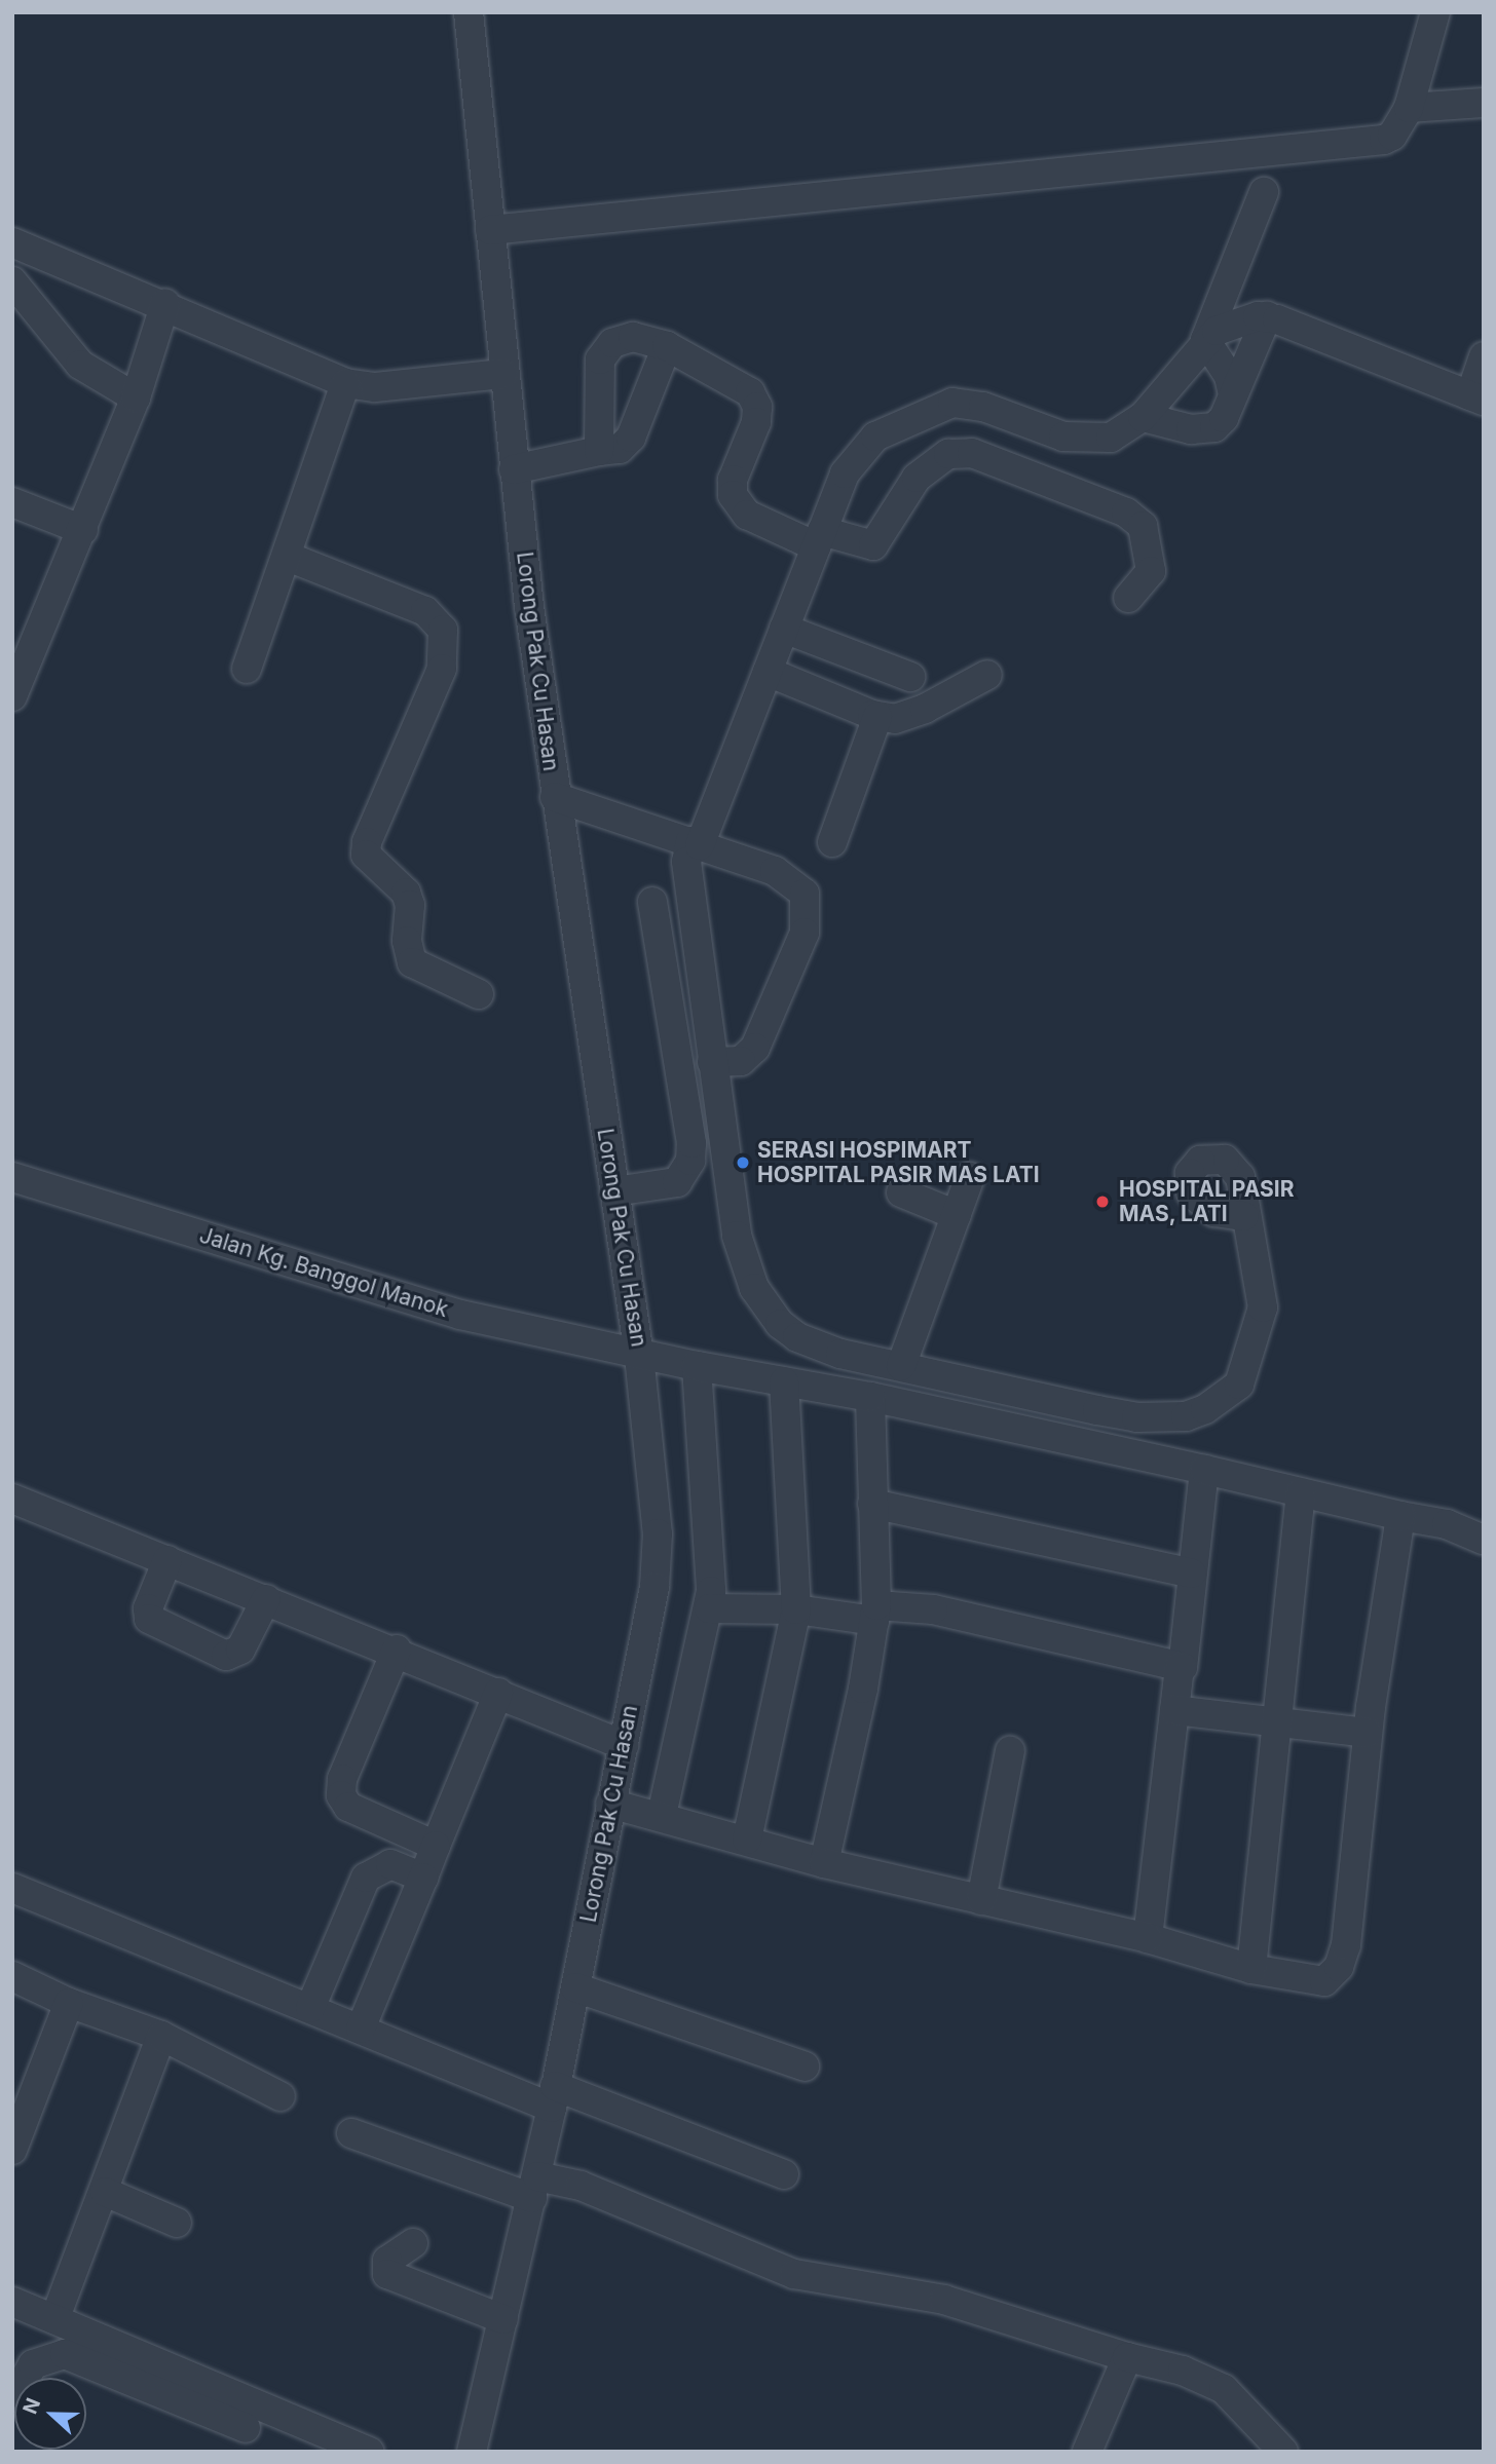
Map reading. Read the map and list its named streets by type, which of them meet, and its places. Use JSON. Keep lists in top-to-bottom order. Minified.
{"streets":{"street":["Lorong Pak Cu Hasan","Jalan Kg. Banggol Manok"]},"crossings":[["Lorong Pak Cu Hasan","Jalan Kg. Banggol Manok"]],"places":["SERASI HOSPIMART HOSPITAL PASIR MAS LATI","HOSPITAL PASIR MAS, LATI"],"north":"left"}
